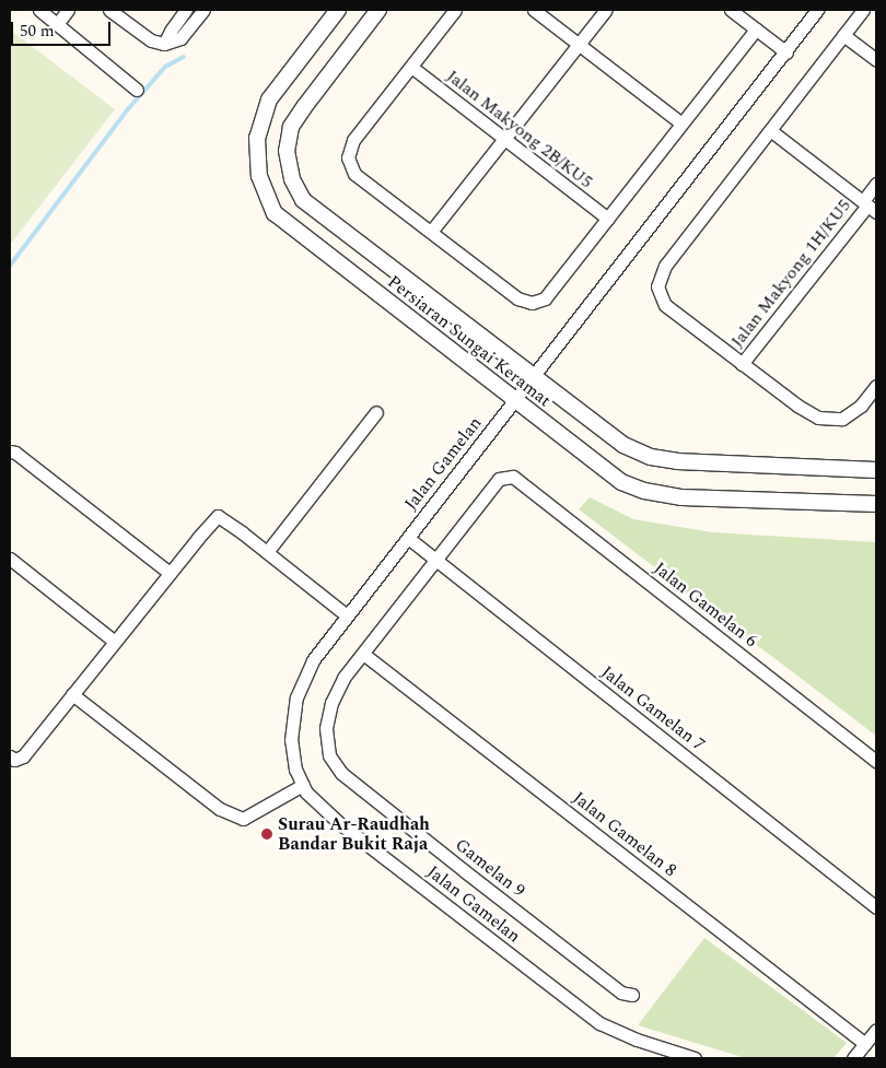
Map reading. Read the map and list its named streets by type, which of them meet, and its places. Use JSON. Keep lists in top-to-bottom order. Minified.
{"streets":{"street":["Jalan Makyong 2B/KU5","Jalan Makyong 1H/KU5","Persiaran Sungai Keramat","Jalan Gamelan","Jalan Gamelan 6","Jalan Gamelan 7","Jalan Gamelan 8","Gamelan 9"]},"crossings":[["Persiaran Sungai Keramat","Jalan Gamelan"],["Jalan Gamelan","Jalan Gamelan 7"],["Jalan Gamelan 6","Jalan Gamelan 7"],["Jalan Gamelan 8","Gamelan 9"]],"places":["Surau Ar-Raudhah Bandar Bukit Raja"],"scale_bar":"50 m"}
